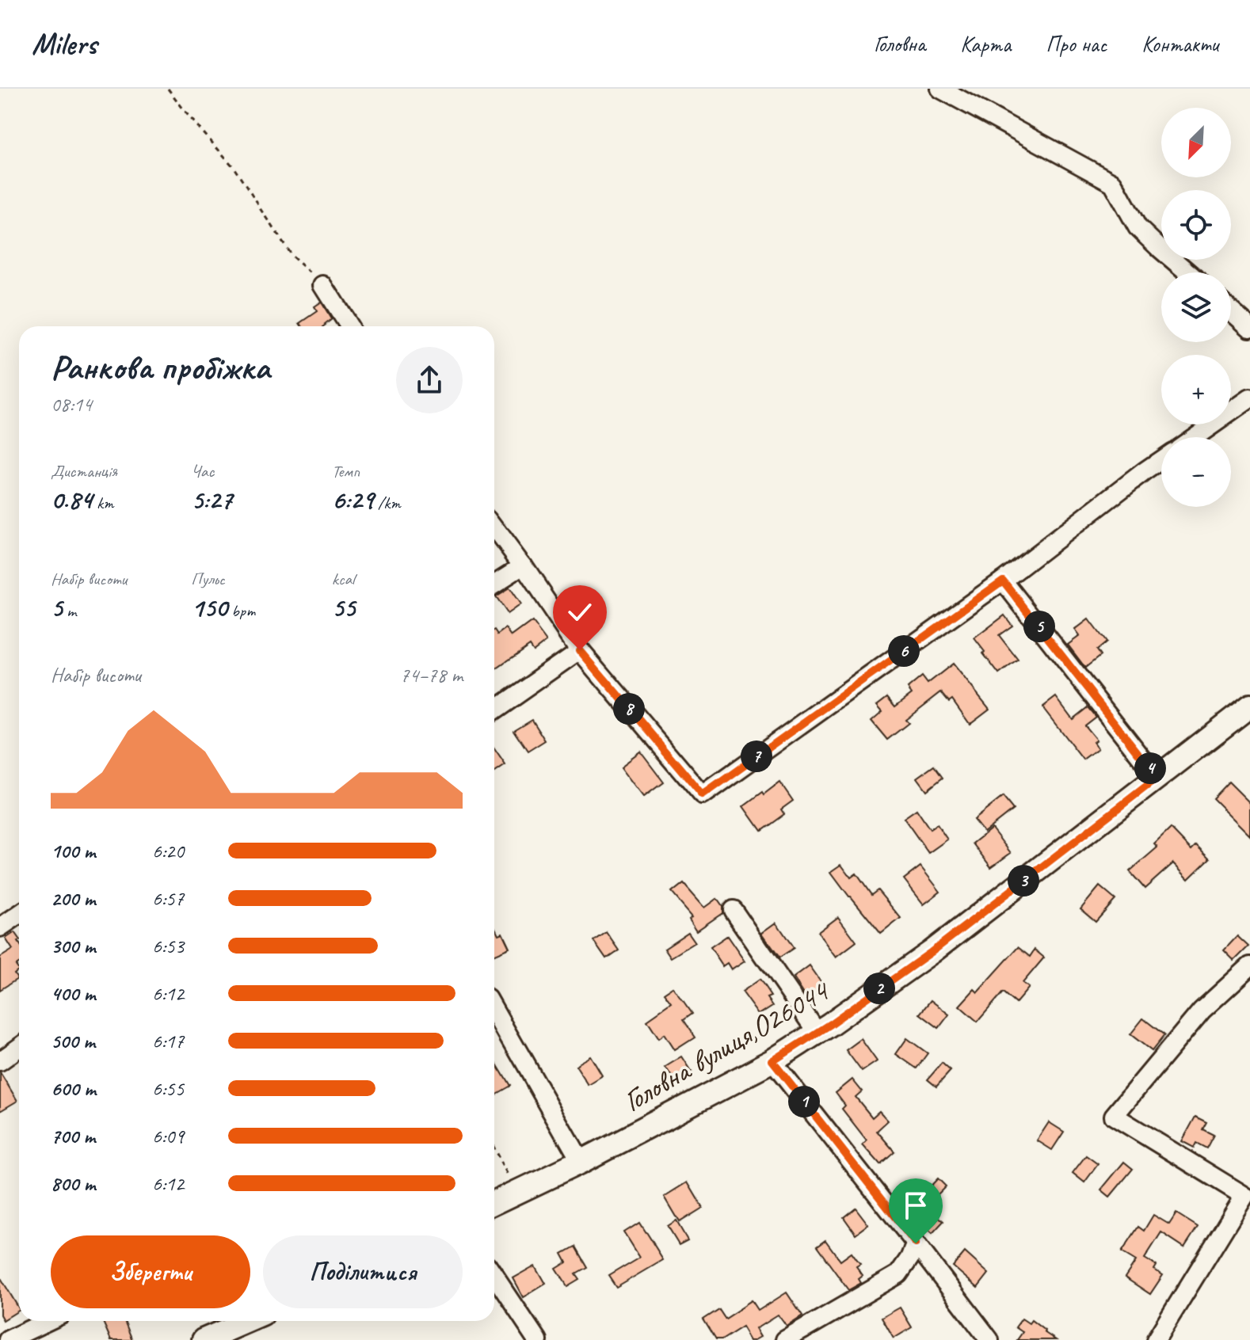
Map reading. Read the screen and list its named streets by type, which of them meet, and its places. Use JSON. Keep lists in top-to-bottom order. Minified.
{"streets":{"main road":["Головна вулиця,О26044"]},"north":"bottom left","page":{"header":"Milers","nav":["Головна","Карта","Про нас","Контакти"],"map_buttons":["+","−"],"heading":["Ранкова пробіжка","08:14"],"stats":[["Дистанція","0.84 km"],["Час","5:27"],["Темп","6:29 /km"],["Набір висоти","5 m"],["Пульс","150 bpm"],["kcal","55"]],"pins":["5","6","8","7","4","3","2","1"],"chart":["Набір висоти","74–78 m"],"list":[{"name":"100 m","note":"6:20"},{"name":"200 m","note":"6:57"},{"name":"300 m","note":"6:53"},{"name":"400 m","note":"6:12"},{"name":"500 m","note":"6:17"},{"name":"600 m","note":"6:55"},{"name":"700 m","note":"6:09"},{"name":"800 m","note":"6:12"}],"buttons":["Зберегти","Поділитися"]}}
